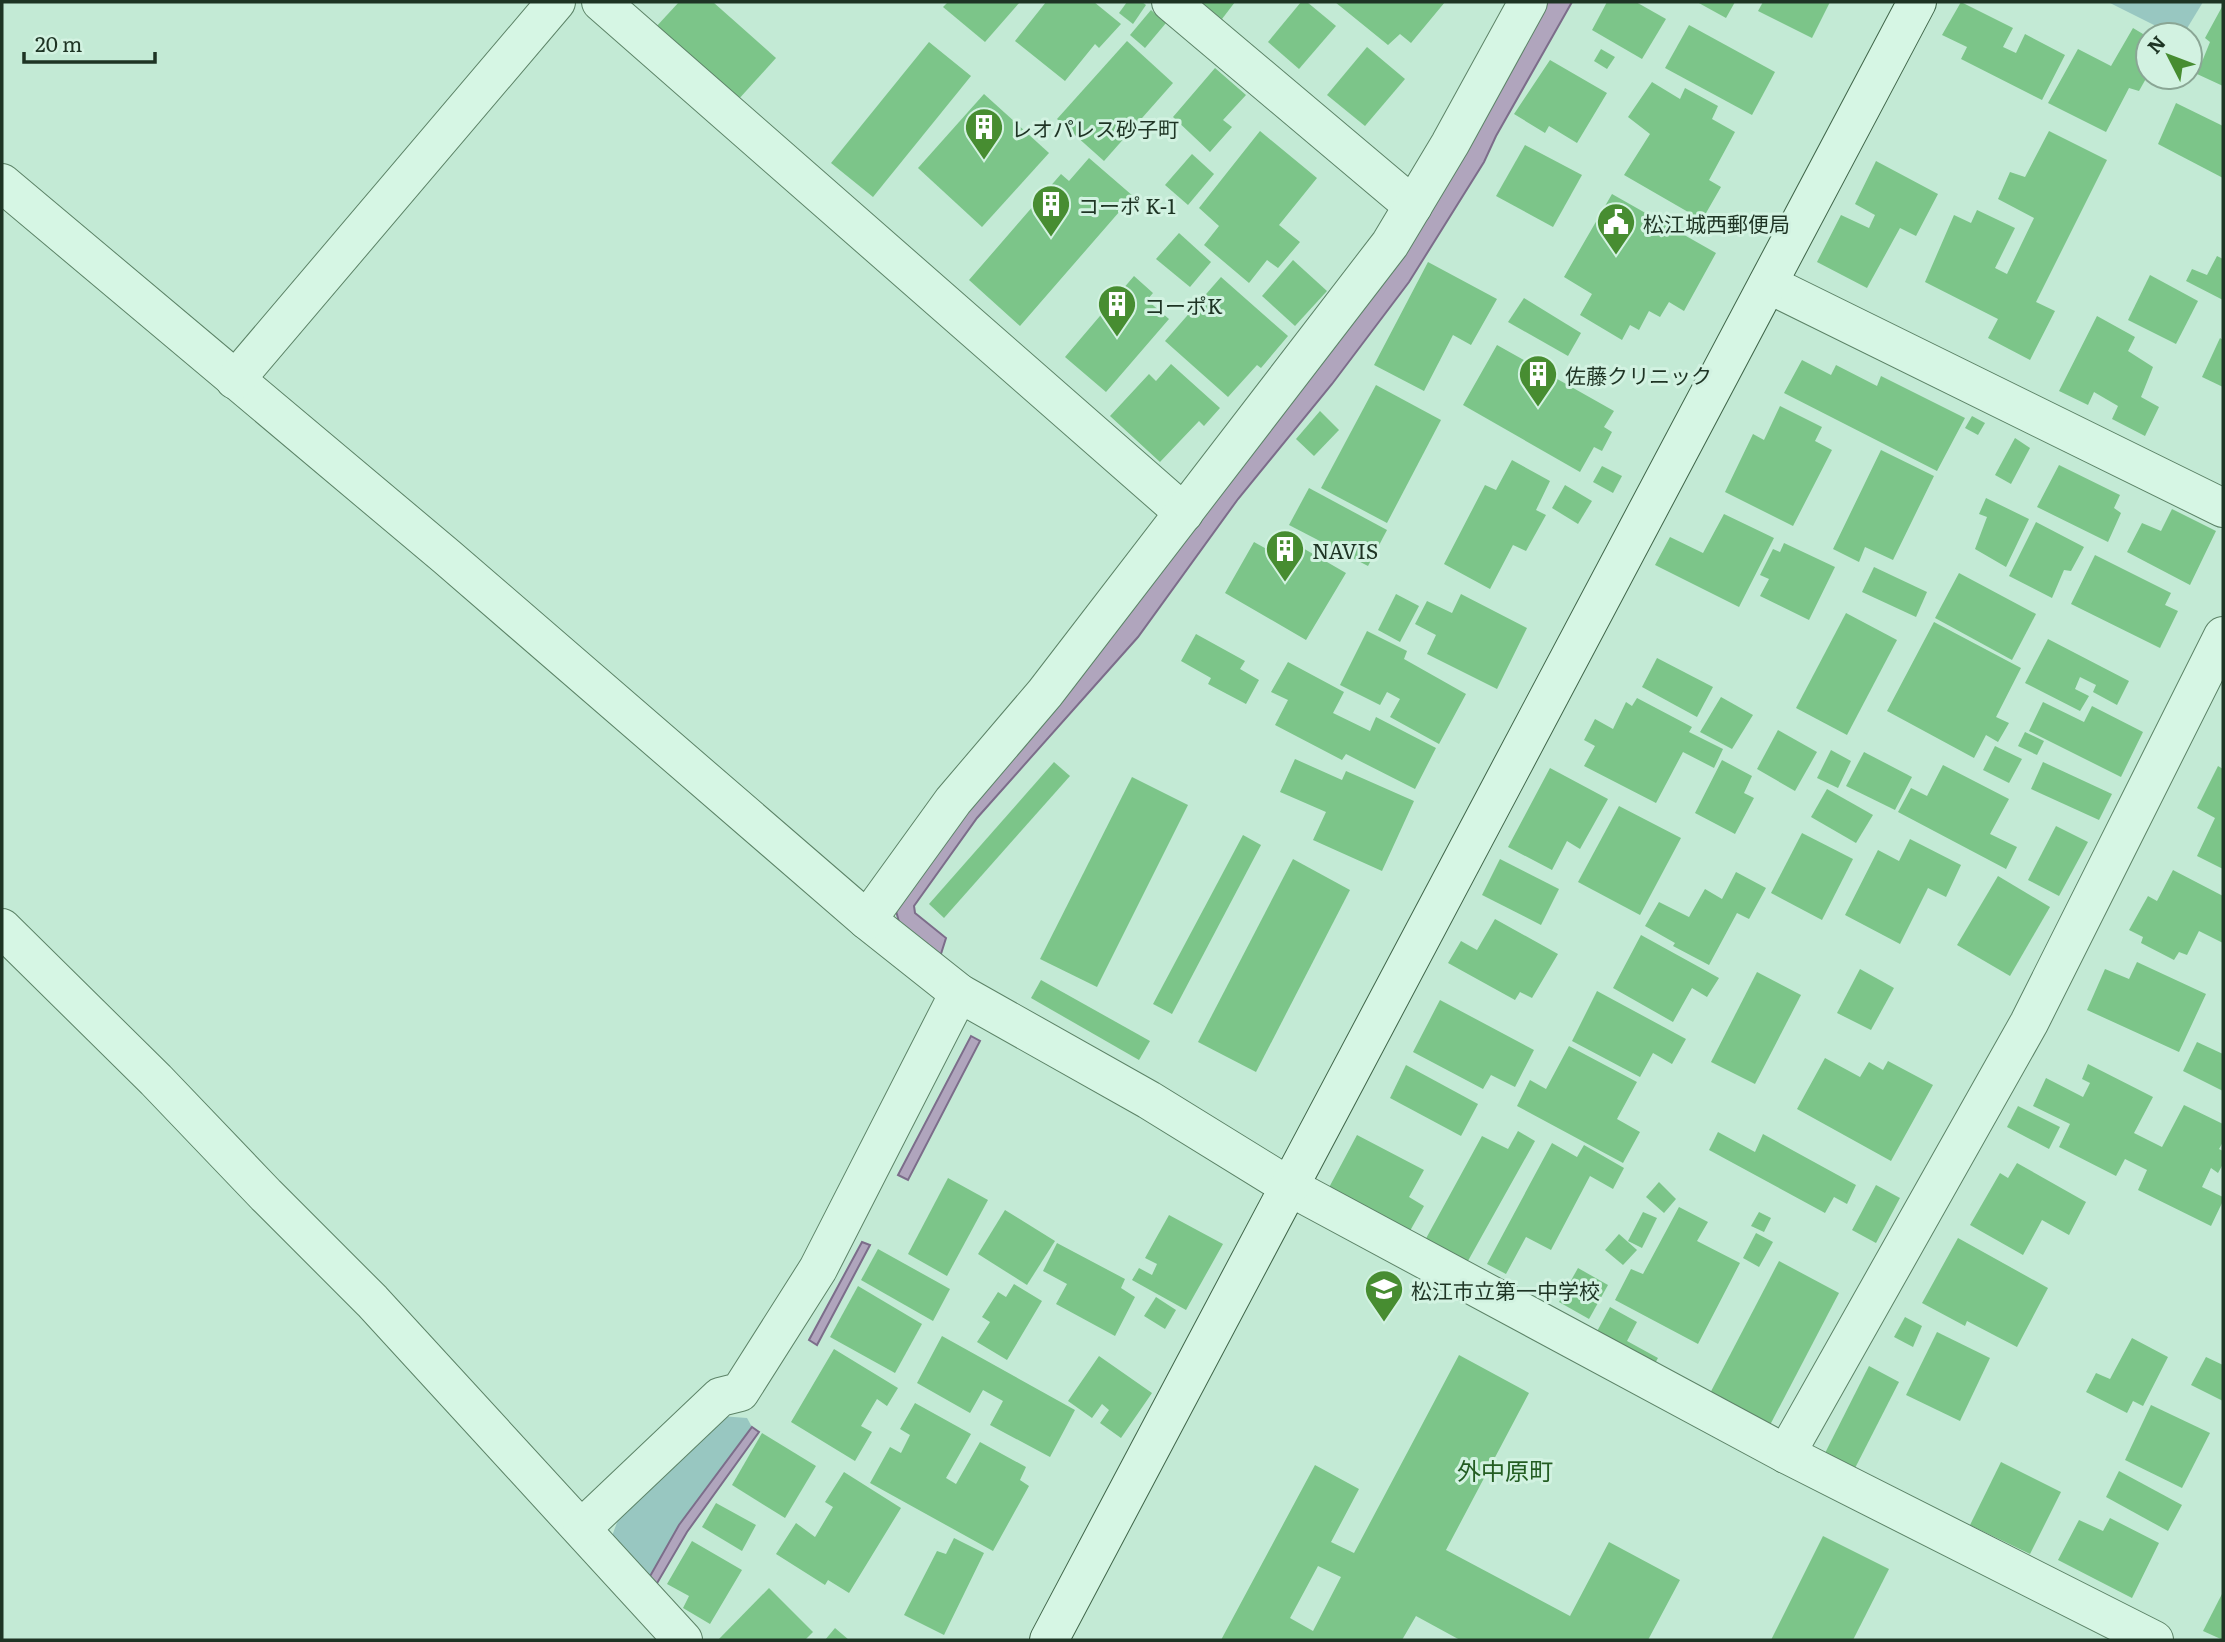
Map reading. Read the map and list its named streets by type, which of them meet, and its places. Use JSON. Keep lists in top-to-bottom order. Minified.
{"districts":["外中原町"],"places":{"building":["レオパレス砂子町","コーポ K-1","コーポK","佐藤クリニック","NAVIS"],"public building":["松江城西郵便局"],"school or university":["松江市立第一中学校"]},"scale_bar":"20 m","north":"top left"}
